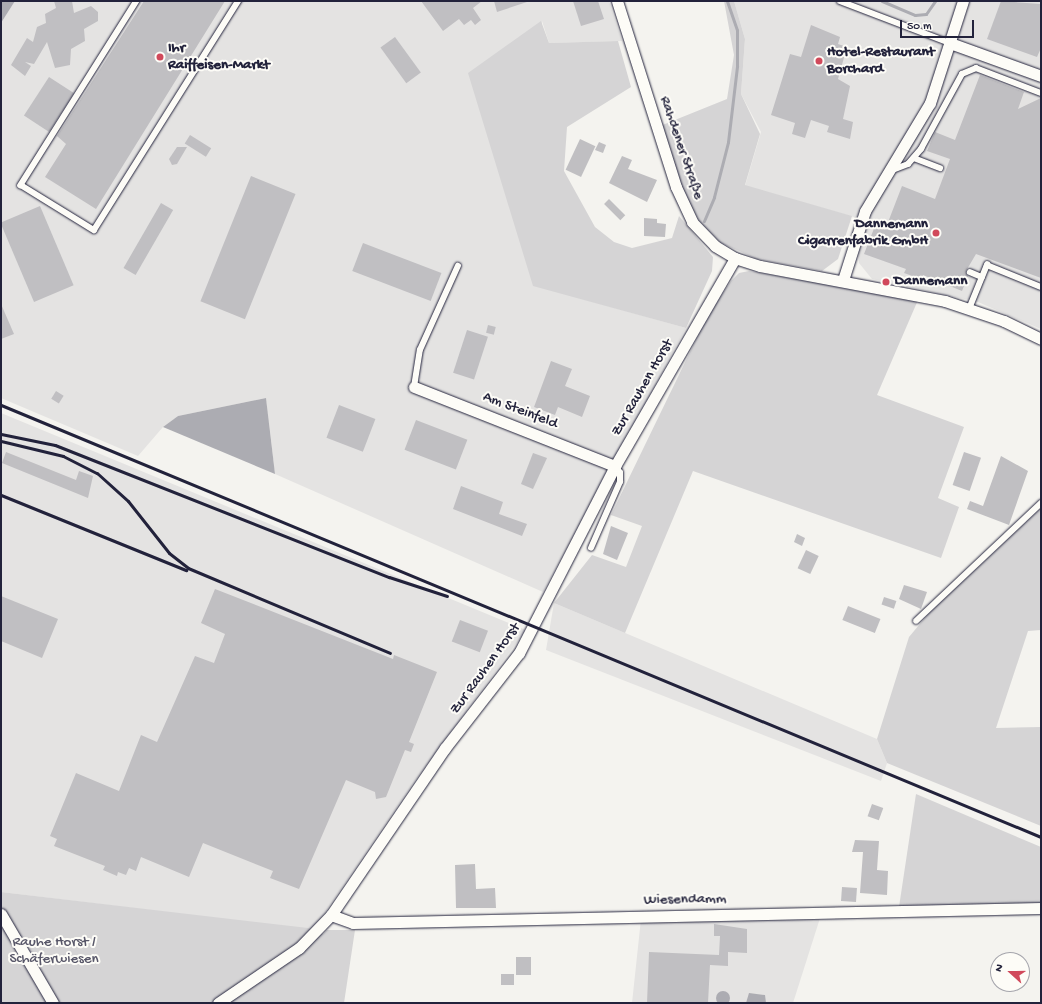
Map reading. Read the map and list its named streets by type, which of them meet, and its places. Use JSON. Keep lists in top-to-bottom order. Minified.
{"streets":{"street":["Rahdener Straße","Zur Rauhen Horst","Am Steinfeld","Wiesendamm"]},"crossings":[["Rahdener Straße","Zur Rauhen Horst"],["Zur Rauhen Horst","Am Steinfeld"],["Zur Rauhen Horst","Wiesendamm"]],"parks":["Rauhe Horst / Schäferwiesen"],"places":["Ihr Raiffeisen-Markt","Hotel-Restaurant Borchard","Dannemann Cigarrenfabrik GmbH","Dannemann"],"scale_bar":"50 m","north":"left"}
